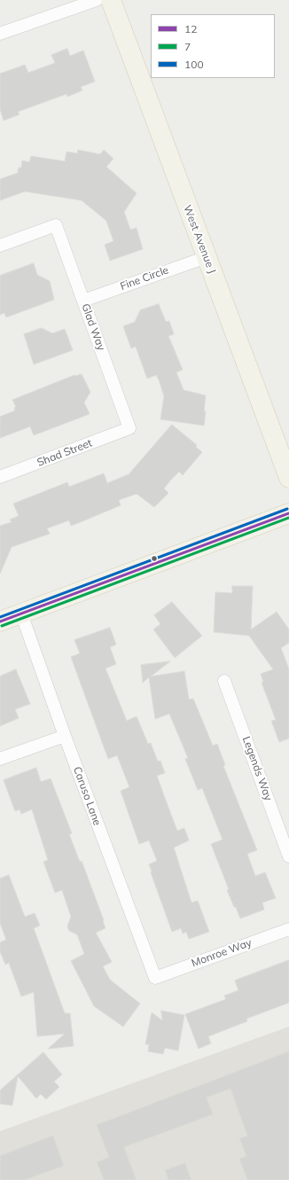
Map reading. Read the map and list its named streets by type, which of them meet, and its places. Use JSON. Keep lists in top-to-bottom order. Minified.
{"streets":{"main road":["West Avenue J"],"street":["Fine Circle","Glad Way","Shad Street","Legends Way","Caruso Lane","Monroe Way"]},"crossings":[["West Avenue J","Fine Circle"],["Fine Circle","Glad Way"],["Glad Way","Shad Street"],["Caruso Lane","Monroe Way"]],"lines":["transit line 100","transit line 12","transit line 7"],"legend":["12","7","100"]}
